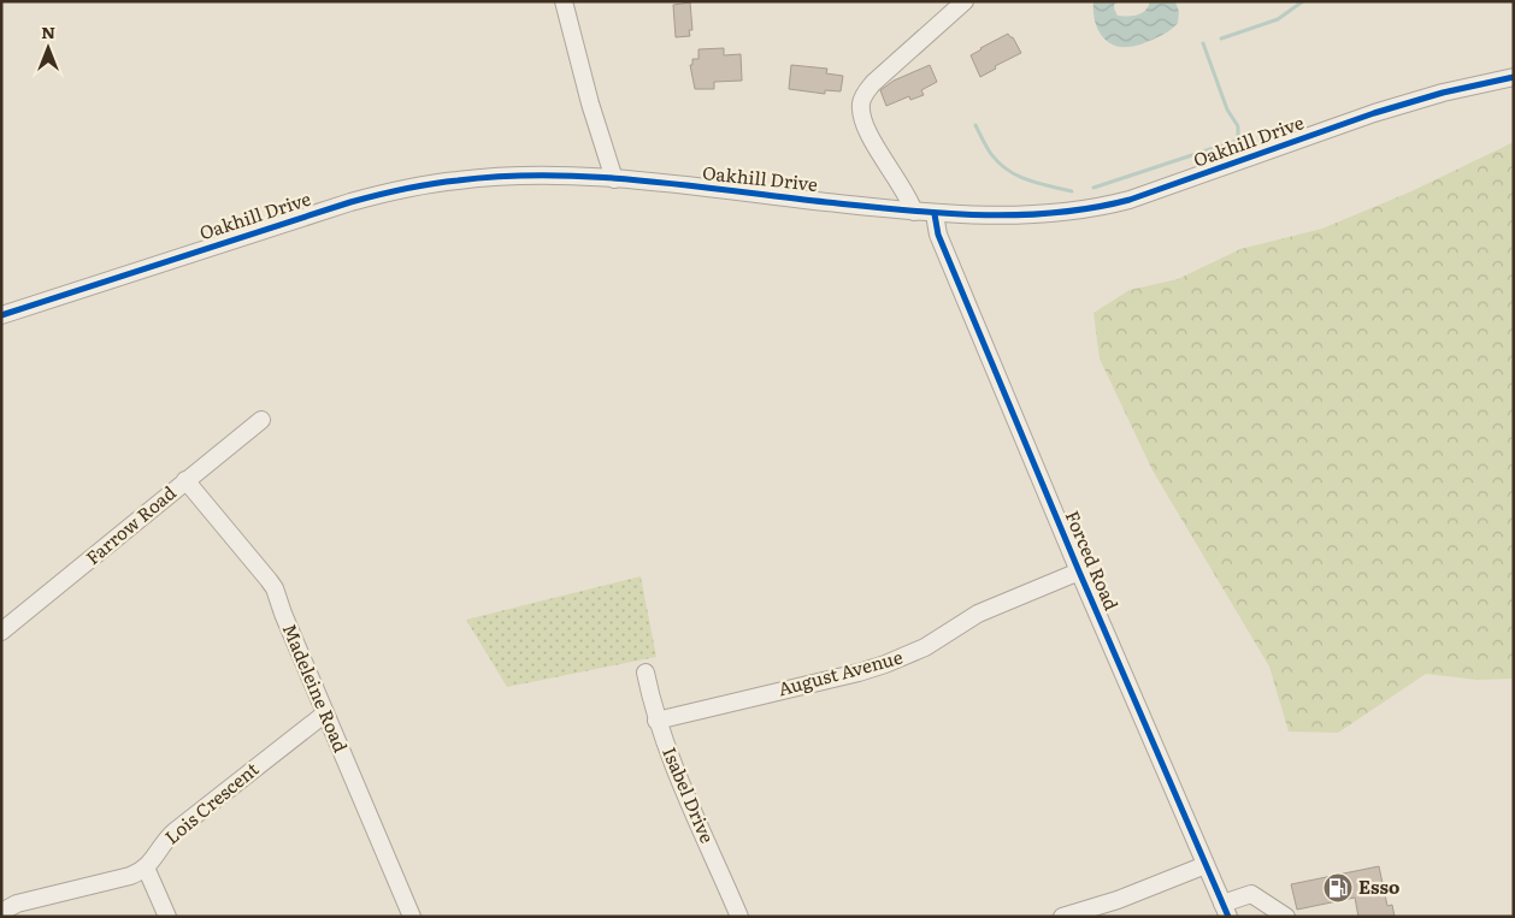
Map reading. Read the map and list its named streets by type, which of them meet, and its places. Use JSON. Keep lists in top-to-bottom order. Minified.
{"streets":{"street":["Oakhill Drive","Farrow Road","Forced Road","August Avenue","Madeleine Road","Isabel Drive","Lois Crescent"]},"crossings":[["Oakhill Drive","Forced Road"],["Farrow Road","Madeleine Road"],["Forced Road","August Avenue"],["August Avenue","Isabel Drive"],["Madeleine Road","Lois Crescent"]],"places":{"fuel station":["Esso"]},"north":"top"}
